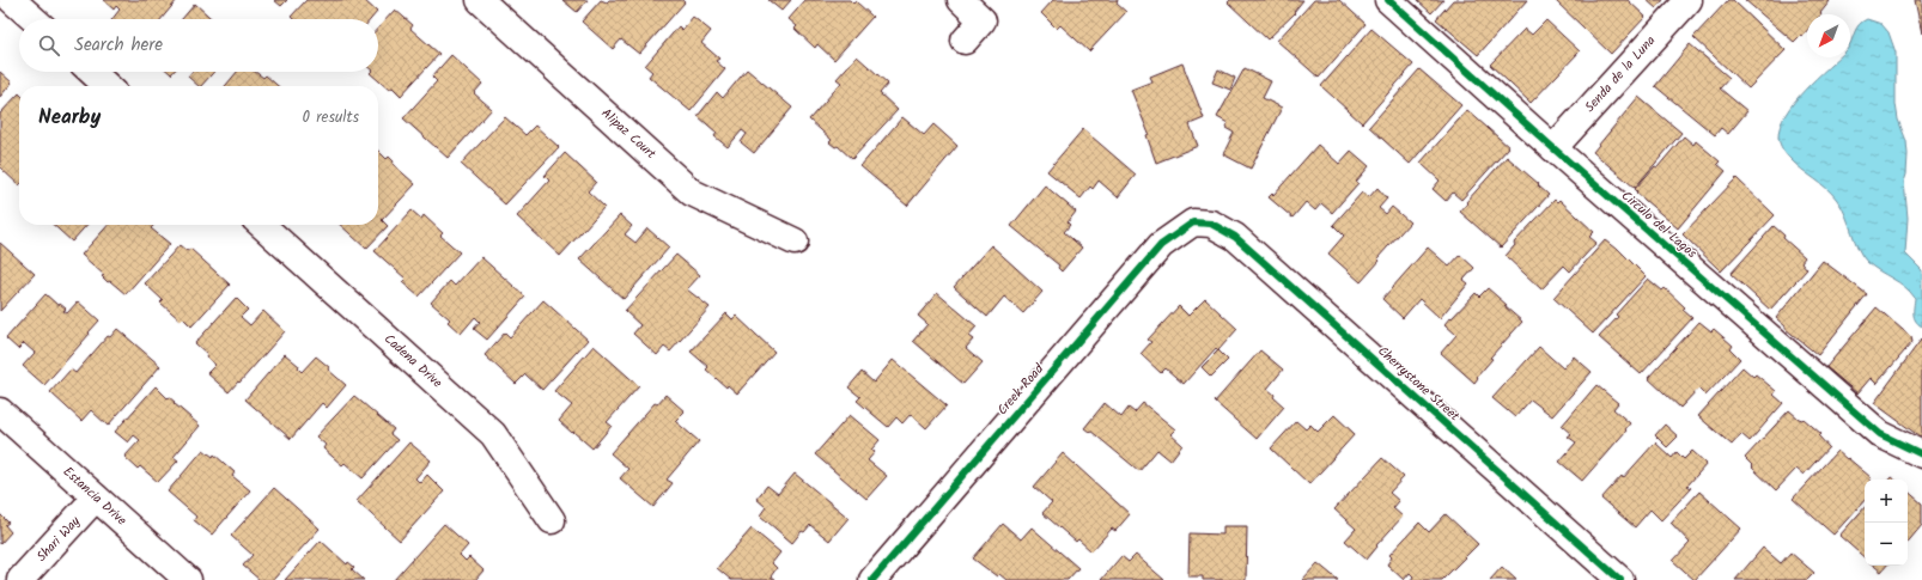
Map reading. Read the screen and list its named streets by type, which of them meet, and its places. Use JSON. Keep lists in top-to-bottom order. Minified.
{"streets":{"street":["Senda de la Luna","Alipaz Court","Circulo del Lagos","Cadena Drive","Cherrystone Street","Creek Road","Estancia Drive","Shari Way"]},"crossings":[["Senda de la Luna","Circulo del Lagos"],["Cherrystone Street","Creek Road"],["Estancia Drive","Shari Way"]],"north":"bottom left","page":{"search":"Search here","heading":["Nearby","0 results"],"map_buttons":["+","−"]}}
